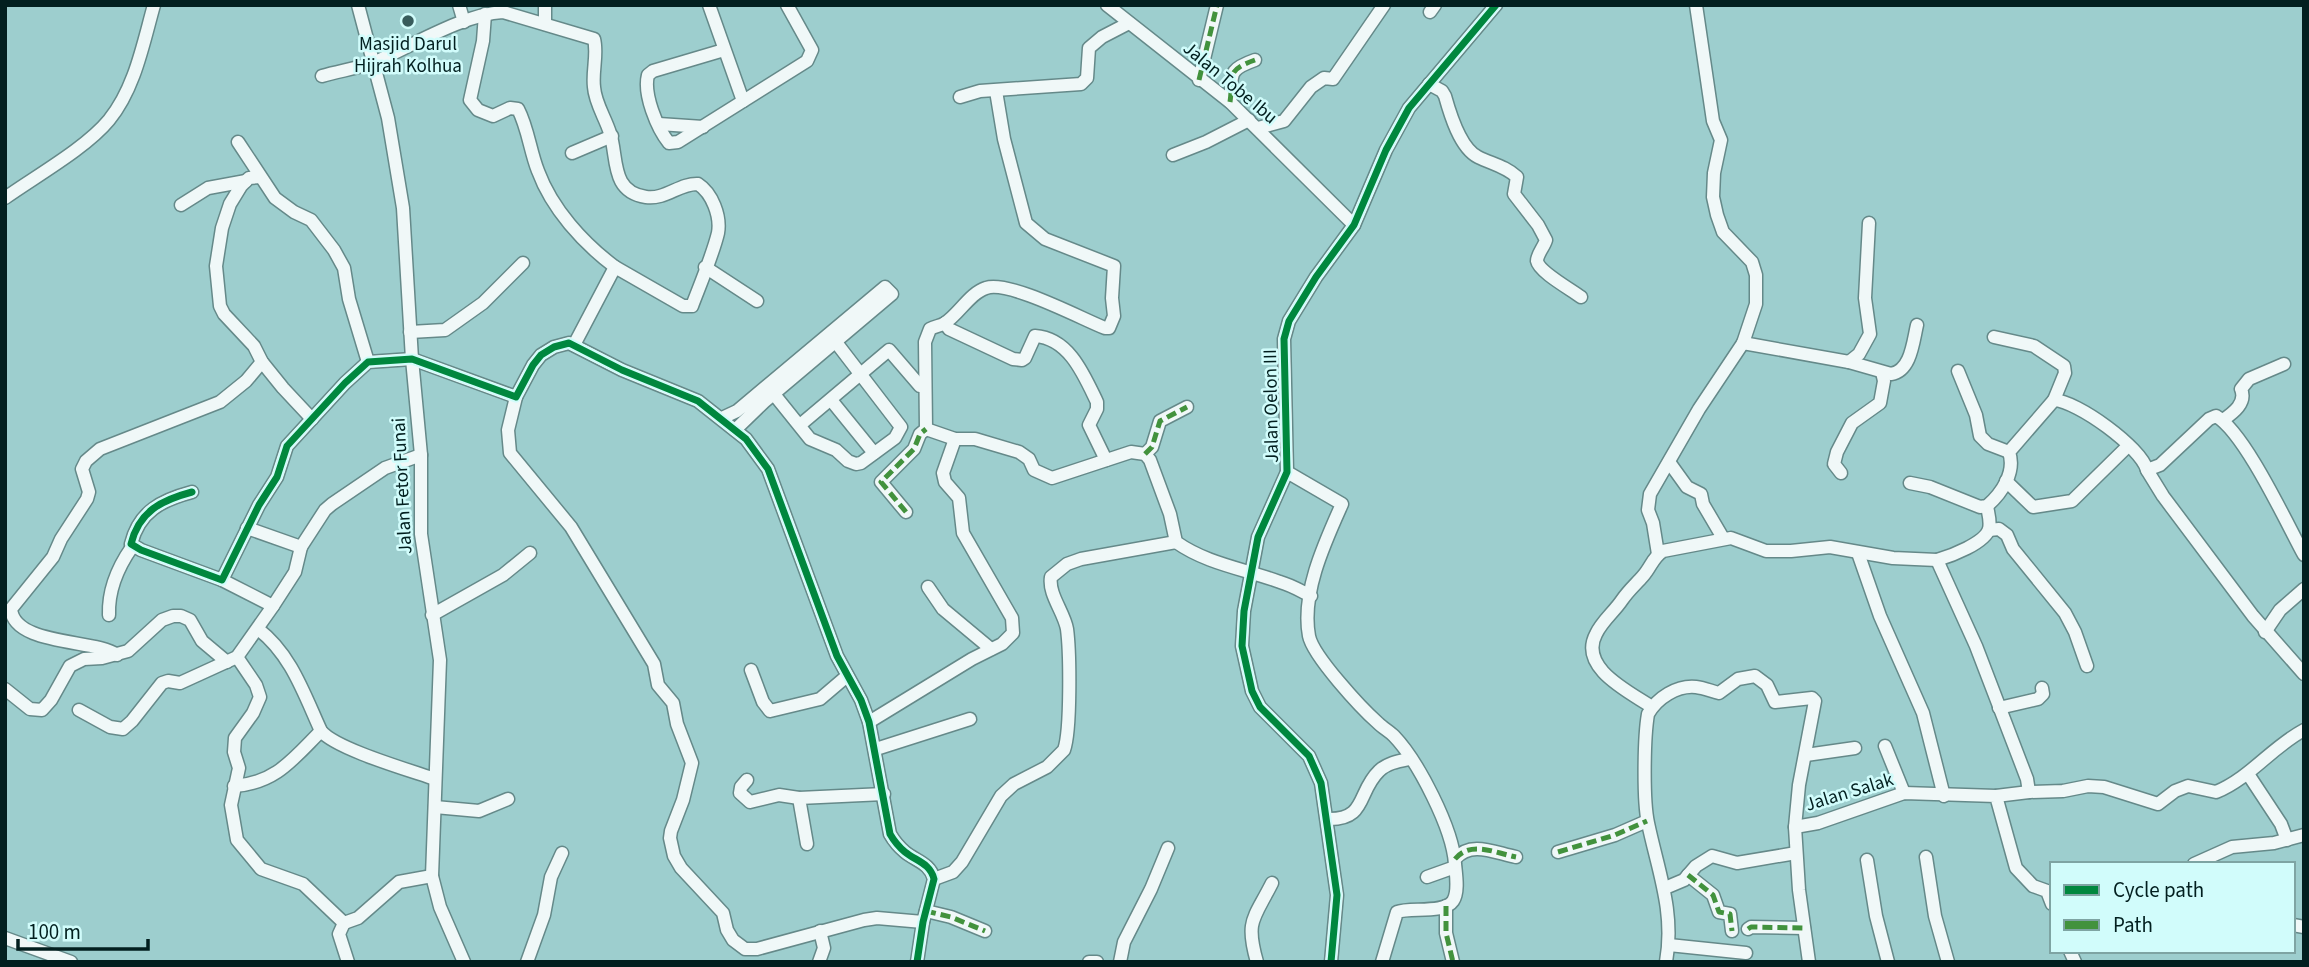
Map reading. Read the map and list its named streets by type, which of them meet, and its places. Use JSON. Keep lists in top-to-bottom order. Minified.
{"streets":{"street":["Jalan Tobe Ibu","Jalan Oelon III","Jalan Fetor Funai","Jalan Salak"]},"crossings":[["Jalan Tobe Ibu","Jalan Oelon III"]],"places":["Masjid Darul Hijrah Kolhua"],"legend":["Cycle path","Path"],"scale_bar":"100 m"}
